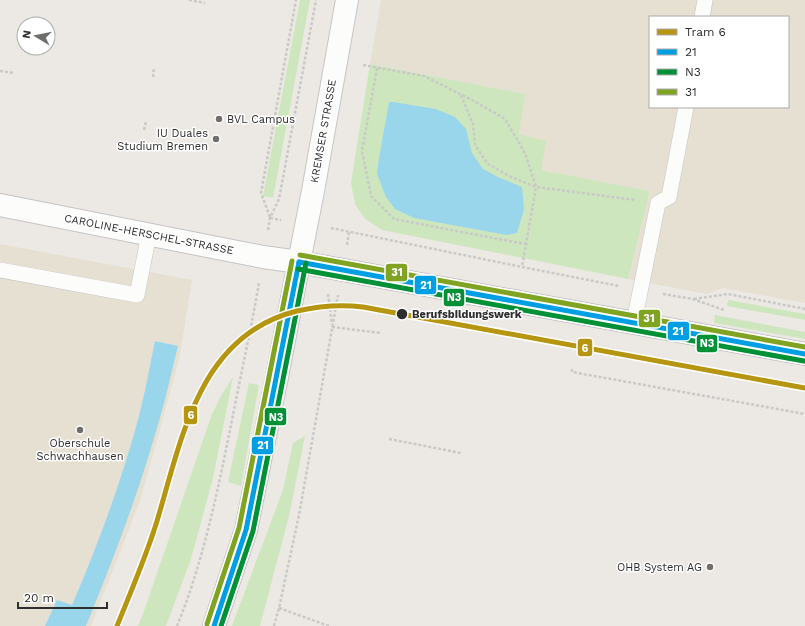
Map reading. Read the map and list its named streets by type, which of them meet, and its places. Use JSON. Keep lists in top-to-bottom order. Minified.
{"streets":{"street":["KREMSER STRASSE","CAROLINE-HERSCHEL-STRASSE"]},"crossings":[["KREMSER STRASSE","CAROLINE-HERSCHEL-STRASSE"]],"places":["BVL Campus","IU Duales Studium Bremen","Berufsbildungswerk","Oberschule Schwachhausen","OHB System AG"],"lines":["transit line 31","transit line 21","transit line N3","tram line 6"],"legend":["Tram 6","21","N3","31"],"scale_bar":"20 m","north":"left"}
